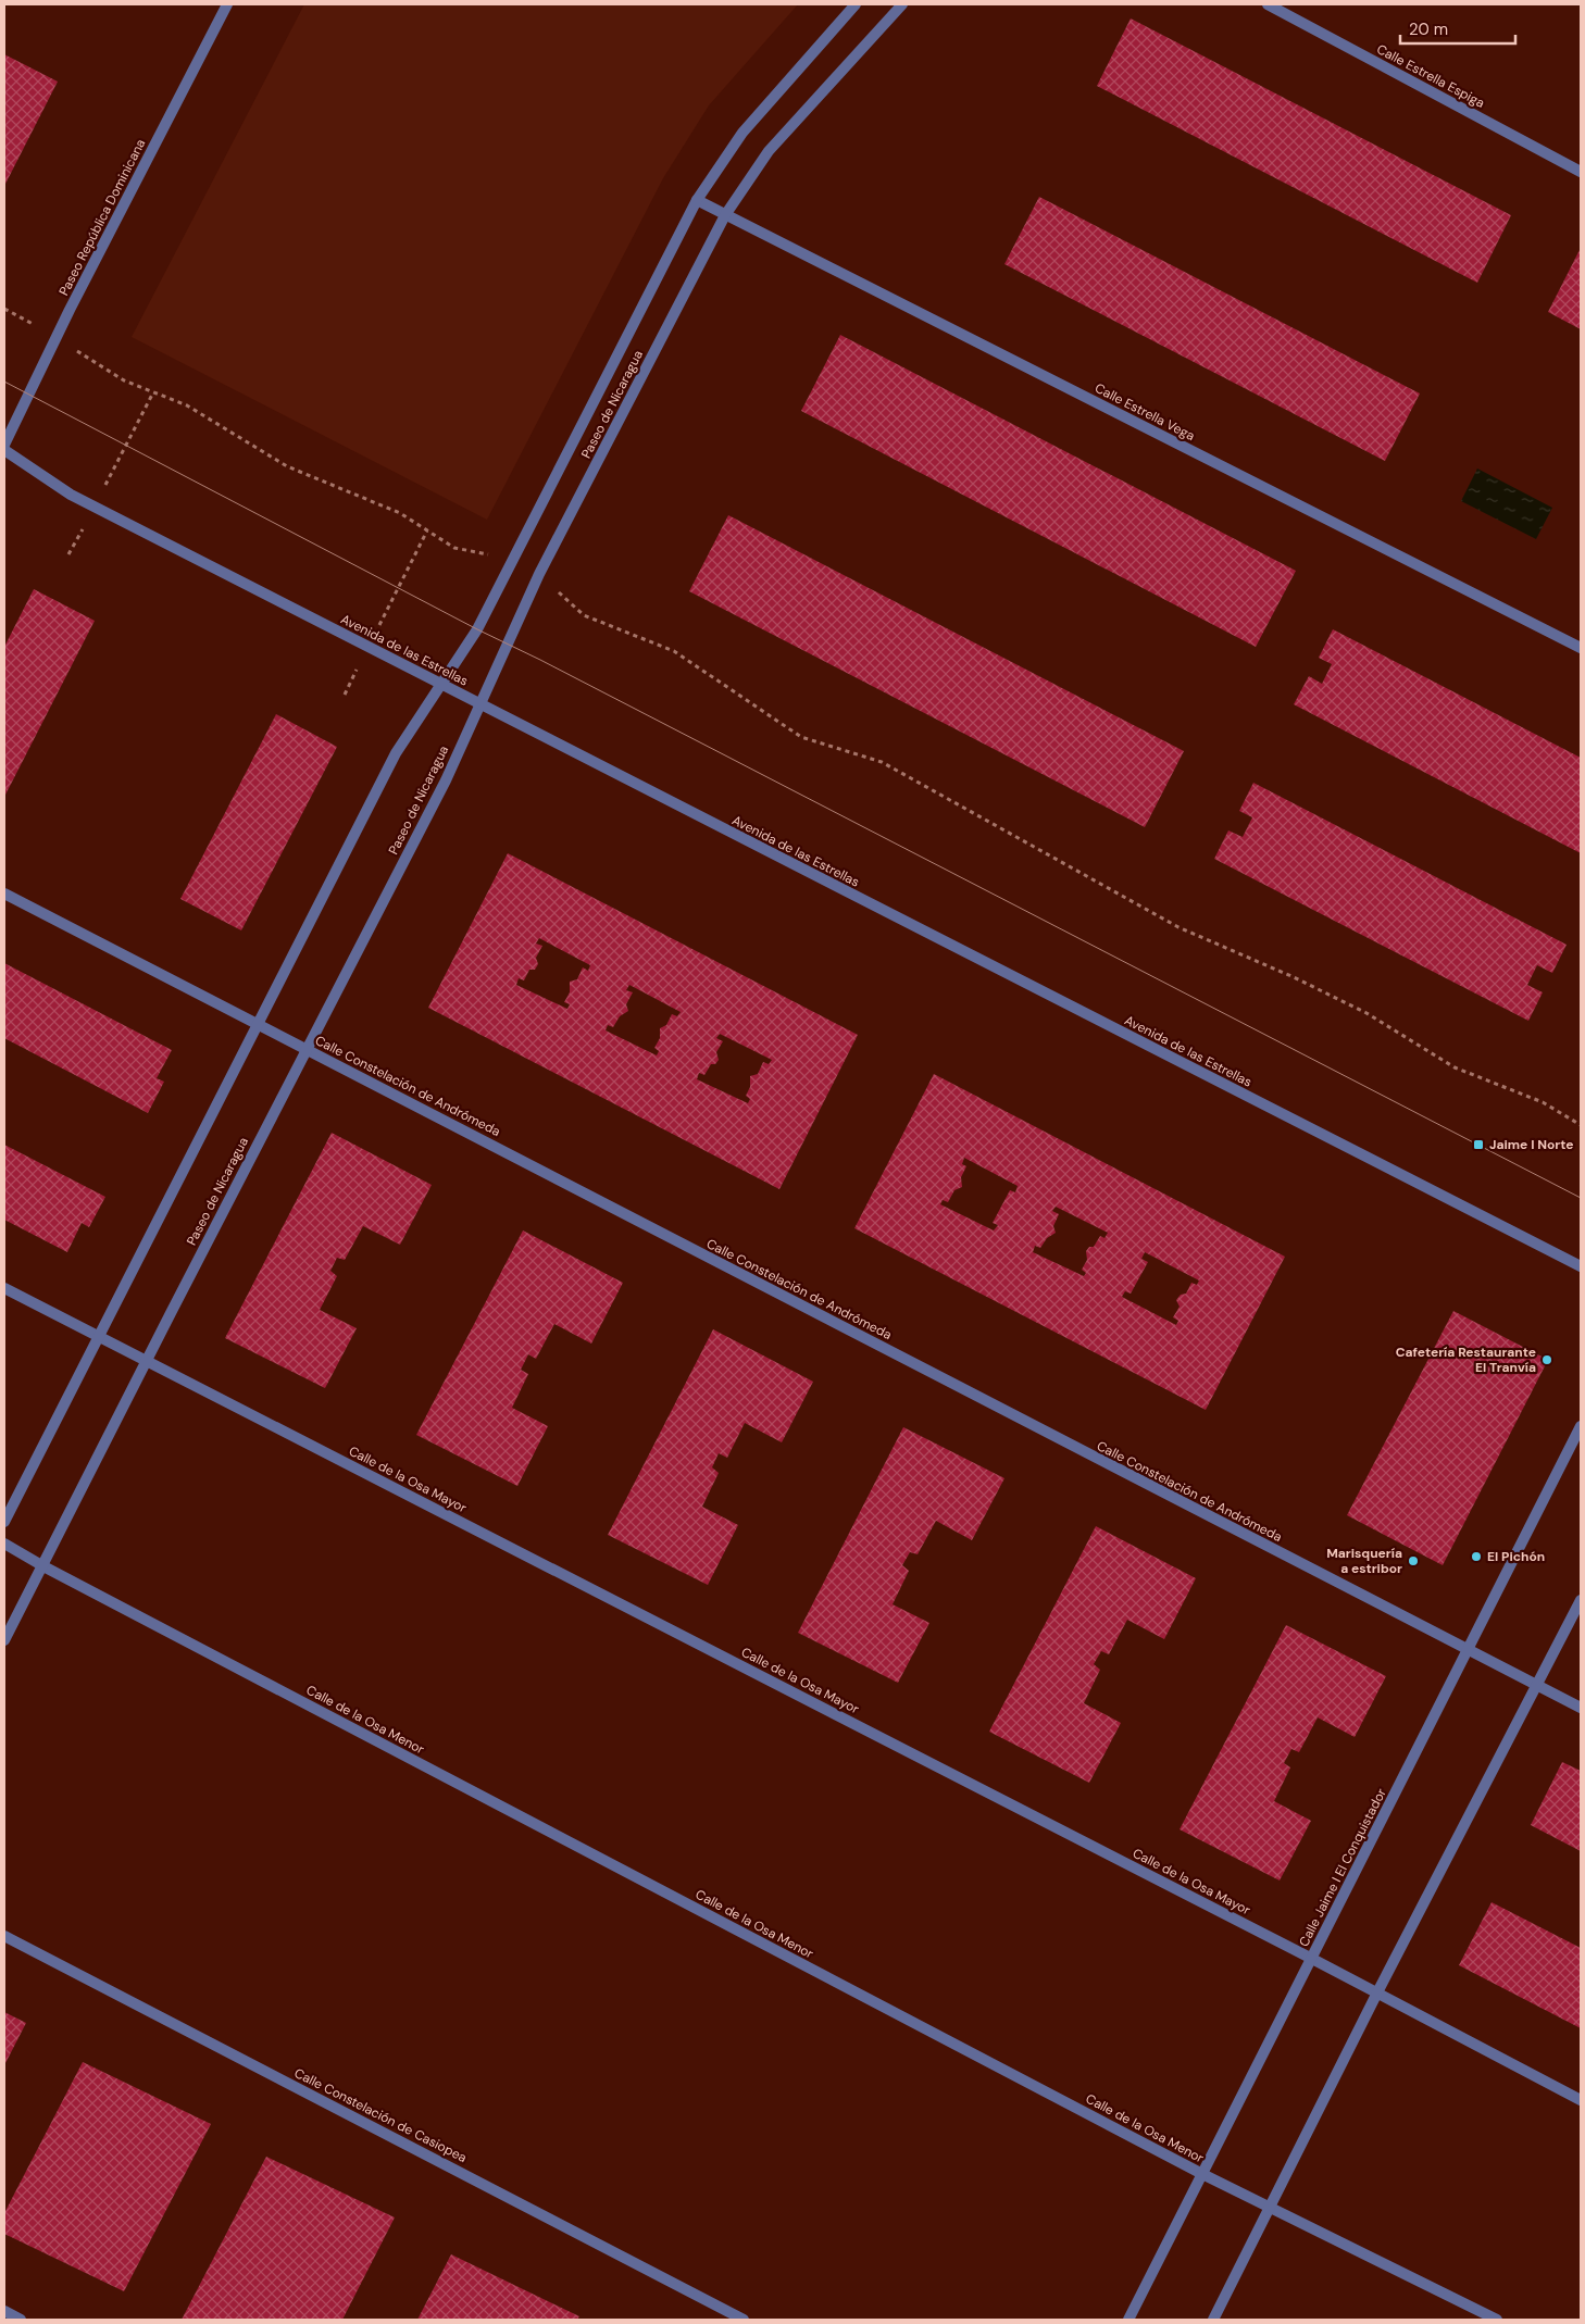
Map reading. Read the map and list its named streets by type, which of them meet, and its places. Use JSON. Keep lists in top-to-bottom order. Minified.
{"streets":{"street":["Calle Estrella Espiga","Paseo República Dominicana","Paseo de Nicaragua","Calle Estrella Vega","Avenida de las Estrellas","Calle Constelación de Andrómeda","Calle de la Osa Mayor","Calle de la Osa Menor","Calle Jaime I El Conquistador","Calle Constelación de Casiopea"]},"crossings":[["Paseo de Nicaragua","Calle Estrella Vega"],["Paseo de Nicaragua","Avenida de las Estrellas"],["Paseo de Nicaragua","Calle Constelación de Andrómeda"],["Paseo de Nicaragua","Calle de la Osa Mayor"],["Paseo de Nicaragua","Calle de la Osa Menor"],["Calle Constelación de Andrómeda","Calle Jaime I El Conquistador"],["Calle de la Osa Mayor","Calle Jaime I El Conquistador"],["Calle de la Osa Menor","Calle Jaime I El Conquistador"]],"places":{"transit":["Jaime I Norte"],"other":["Cafetería Restaurante El Tranvía","El Pichón","Marisquería a estribor"]},"scale_bar":"20 m"}
